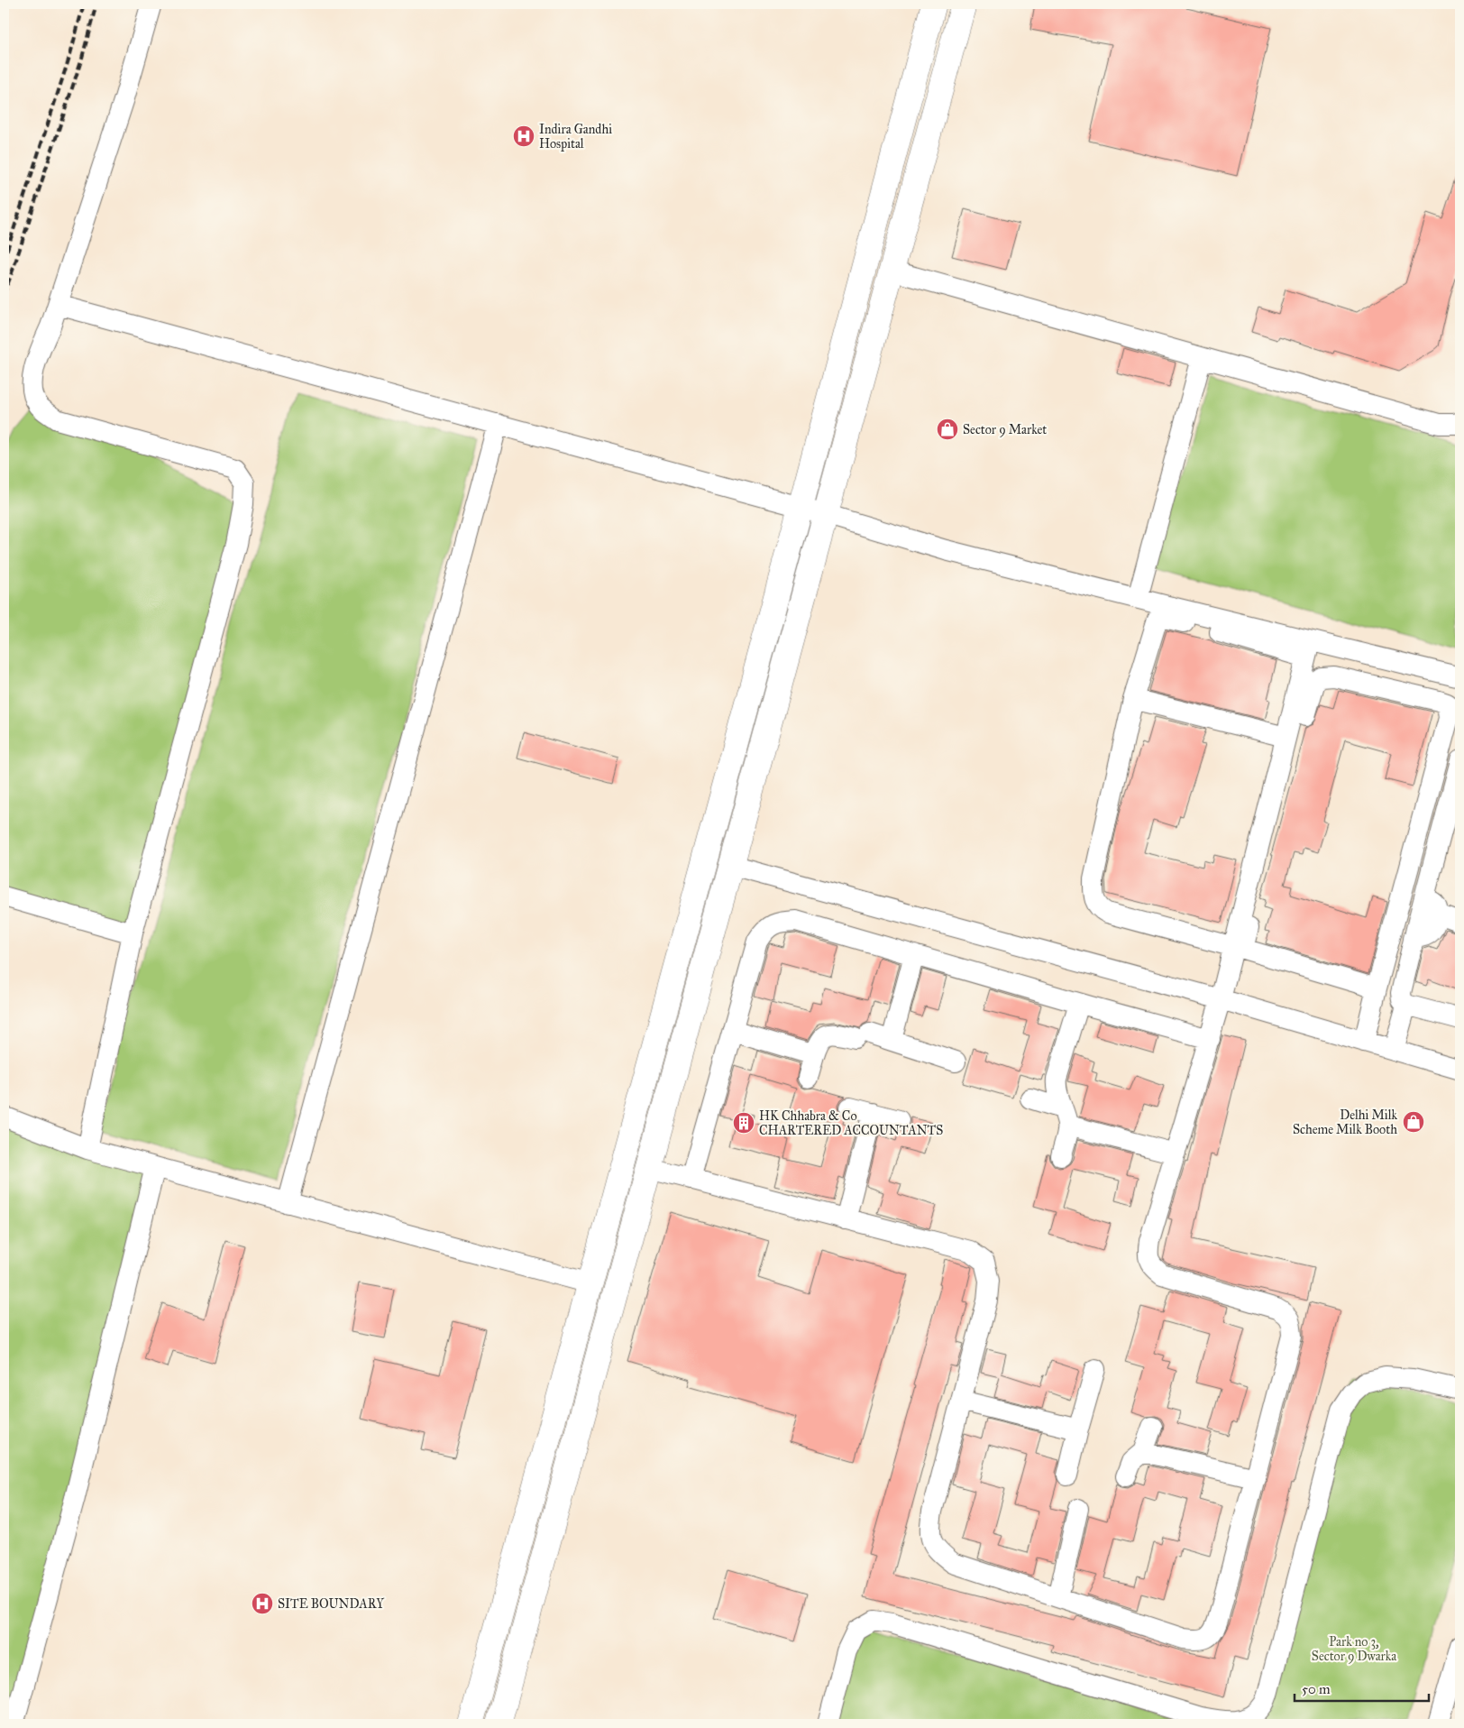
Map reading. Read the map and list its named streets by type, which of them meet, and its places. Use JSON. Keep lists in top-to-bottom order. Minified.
{"parks":["Park no 3, Sector 9 Dwarka"],"places":{"hospital":["Indira Gandhi Hospital","SITE BOUNDARY"],"shop":["Sector 9 Market","Delhi Milk Scheme Milk Booth"],"building":["HK Chhabra & Co CHARTERED ACCOUNTANTS"]},"scale_bar":"50 m"}
